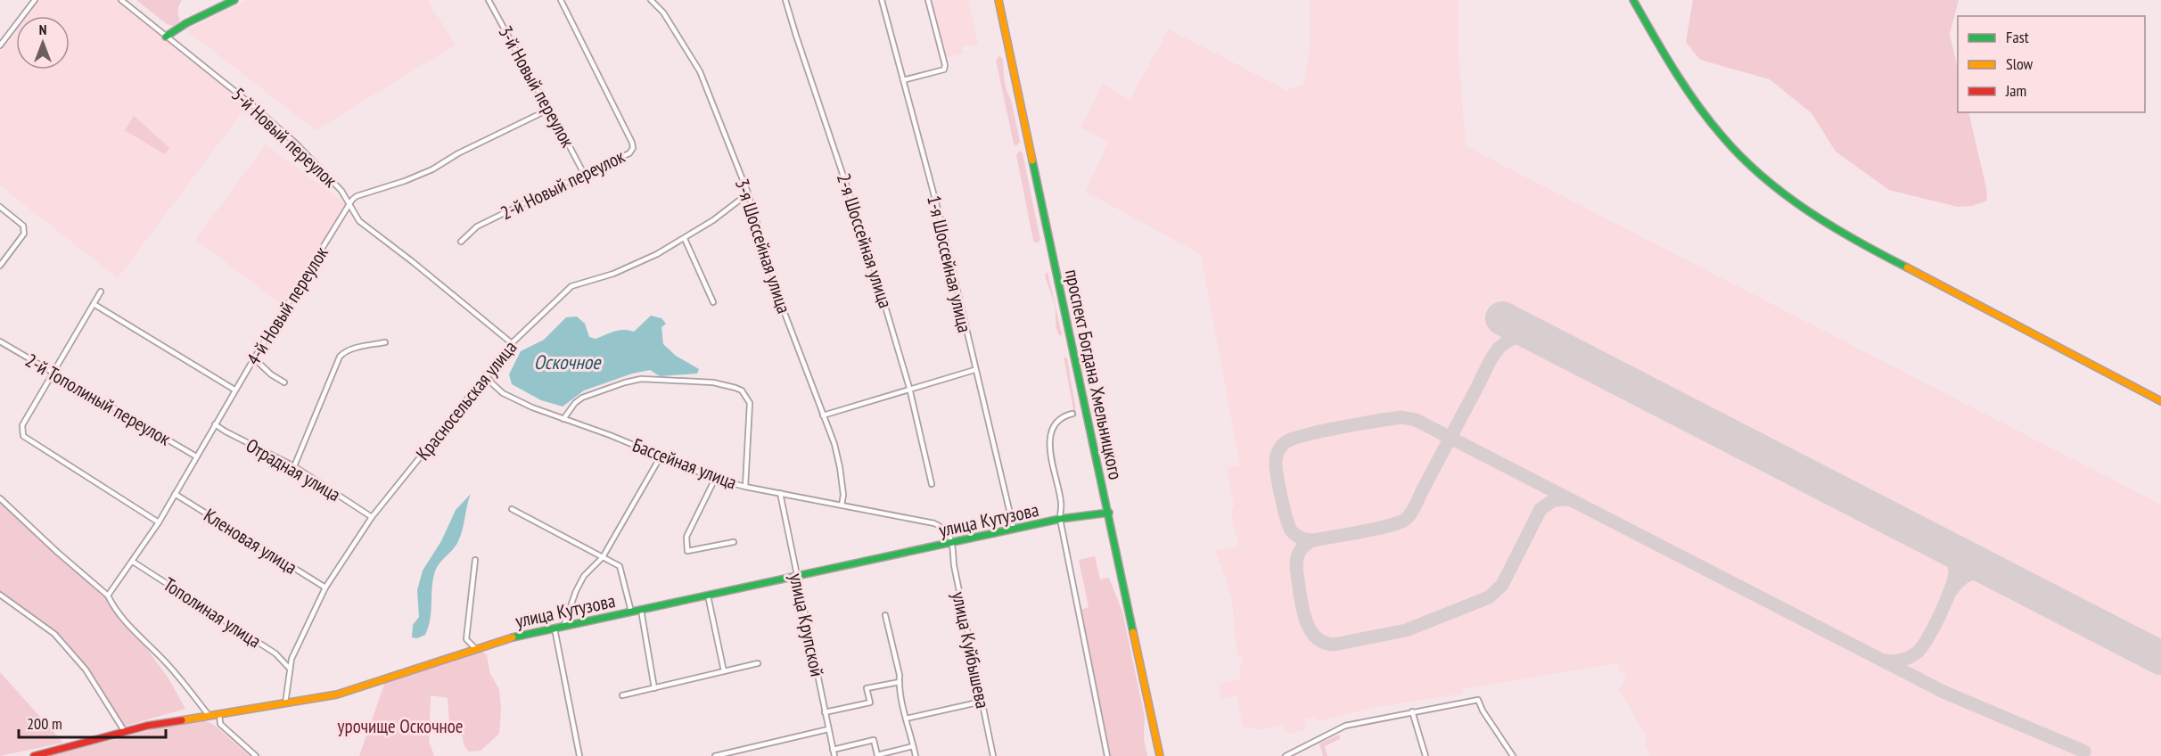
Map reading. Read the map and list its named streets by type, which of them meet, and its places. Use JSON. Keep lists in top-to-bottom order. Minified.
{"streets":{"main road":["проспект Богдана Хмельницкого","улица Кутузова"],"street":["3-й Новый переулок","5-й Новый переулок","2-й Новый переулок","2-я Шоссейная улица","3-я Шоссейная улица","1-я Шоссейная улица","4-й Новый переулок","2-й Тополиный переулок","Красносельская улица","Бассейная улица","Отрадная улица","Кленовая улица","Тополиная улица","улица Крупской","улица Куйбышева"]},"crossings":[["3-й Новый переулок","2-й Новый переулок"],["3-й Новый переулок","4-й Новый переулок"],["5-й Новый переулок","4-й Новый переулок"],["5-й Новый переулок","Красносельская улица"],["3-я Шоссейная улица","Красносельская улица"],["3-я Шоссейная улица","Бассейная улица"],["1-я Шоссейная улица","улица Кутузова"],["4-й Новый переулок","2-й Тополиный переулок"],["4-й Новый переулок","Отрадная улица"],["4-й Новый переулок","Кленовая улица"],["4-й Новый переулок","Тополиная улица"],["проспект Богдана Хмельницкого","улица Кутузова"],["Красносельская улица","Бассейная улица"],["Красносельская улица","Отрадная улица"],["Красносельская улица","улица Кутузова"],["Красносельская улица","Кленовая улица"],["Красносельская улица","Тополиная улица"],["Бассейная улица","улица Кутузова"],["Бассейная улица","улица Крупской"],["Бассейная улица","улица Куйбышева"],["улица Кутузова","улица Крупской"],["улица Кутузова","улица Куйбышева"]],"water":["Оскочное"],"parks":["урочище Оскочное"],"legend":["Fast","Slow","Jam"],"scale_bar":"200 m","north":"top"}
